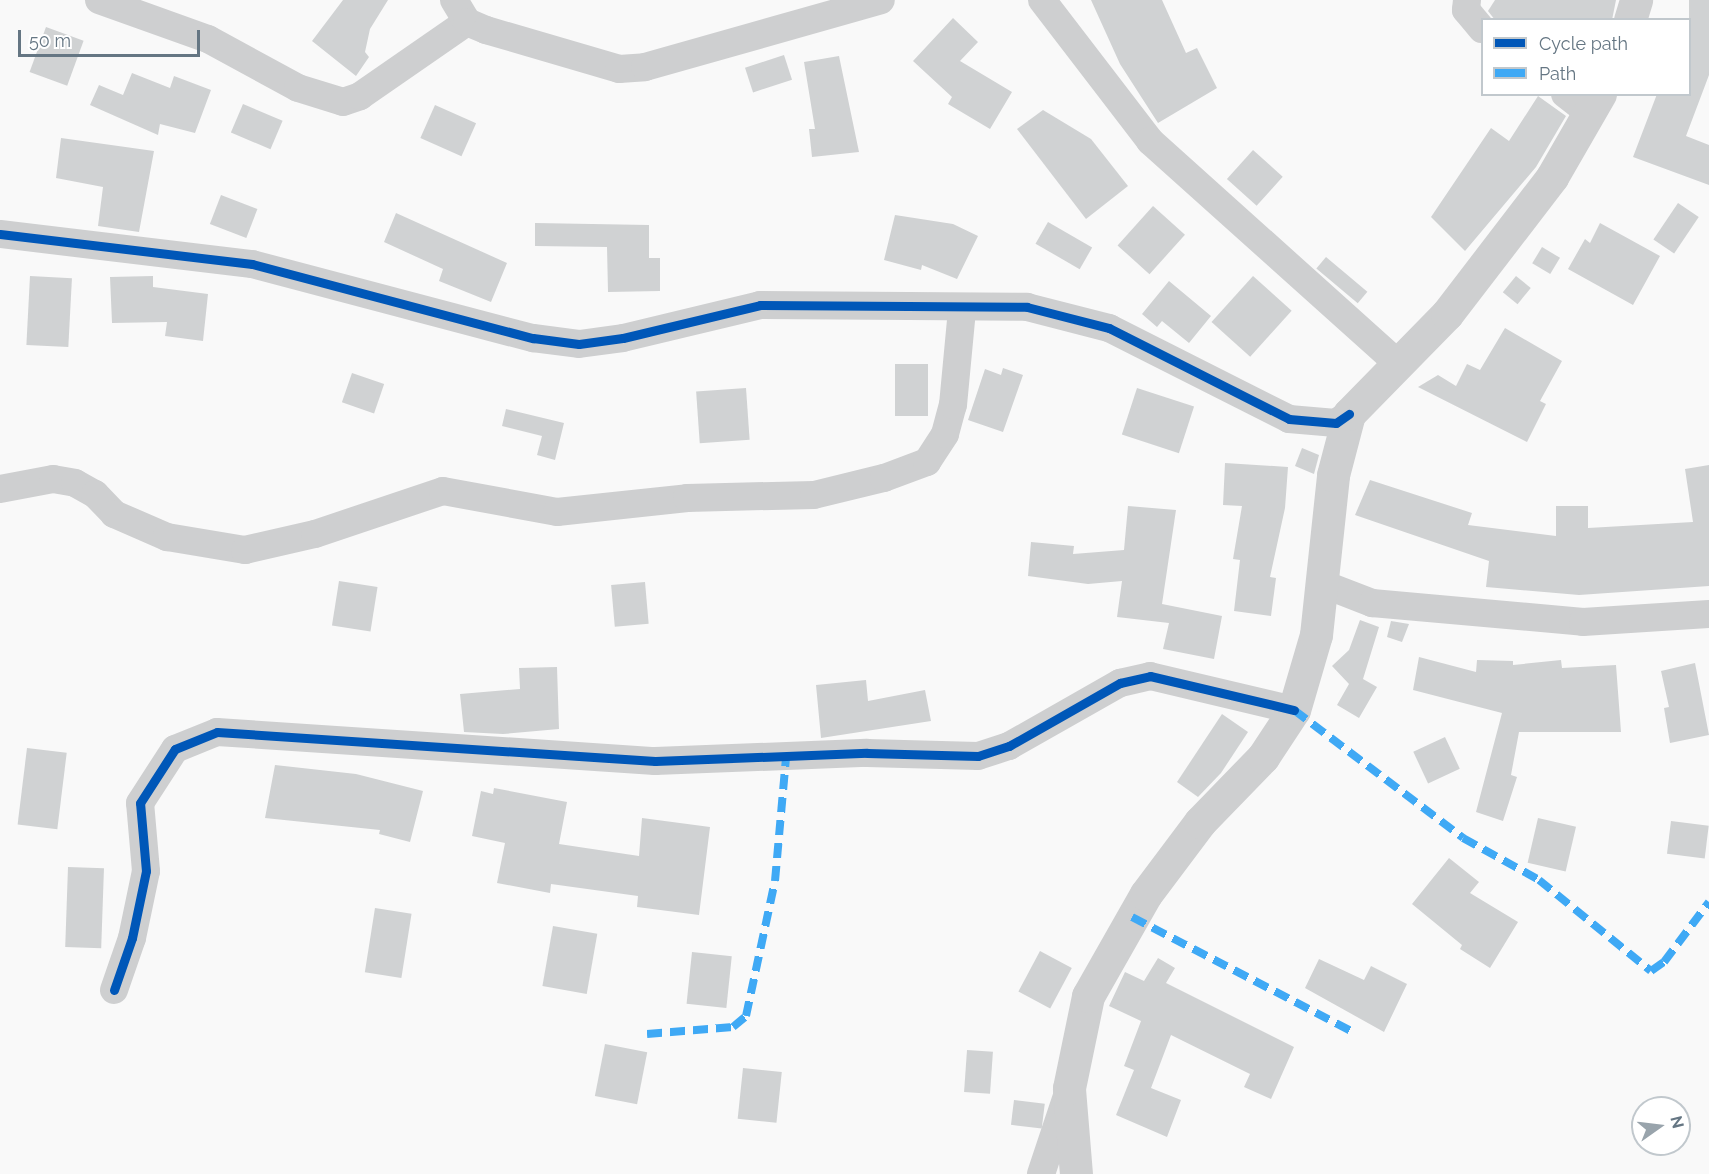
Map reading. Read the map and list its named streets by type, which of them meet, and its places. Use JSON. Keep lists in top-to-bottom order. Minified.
{"legend":["Cycle path","Path"],"scale_bar":"50 m","north":"right"}
